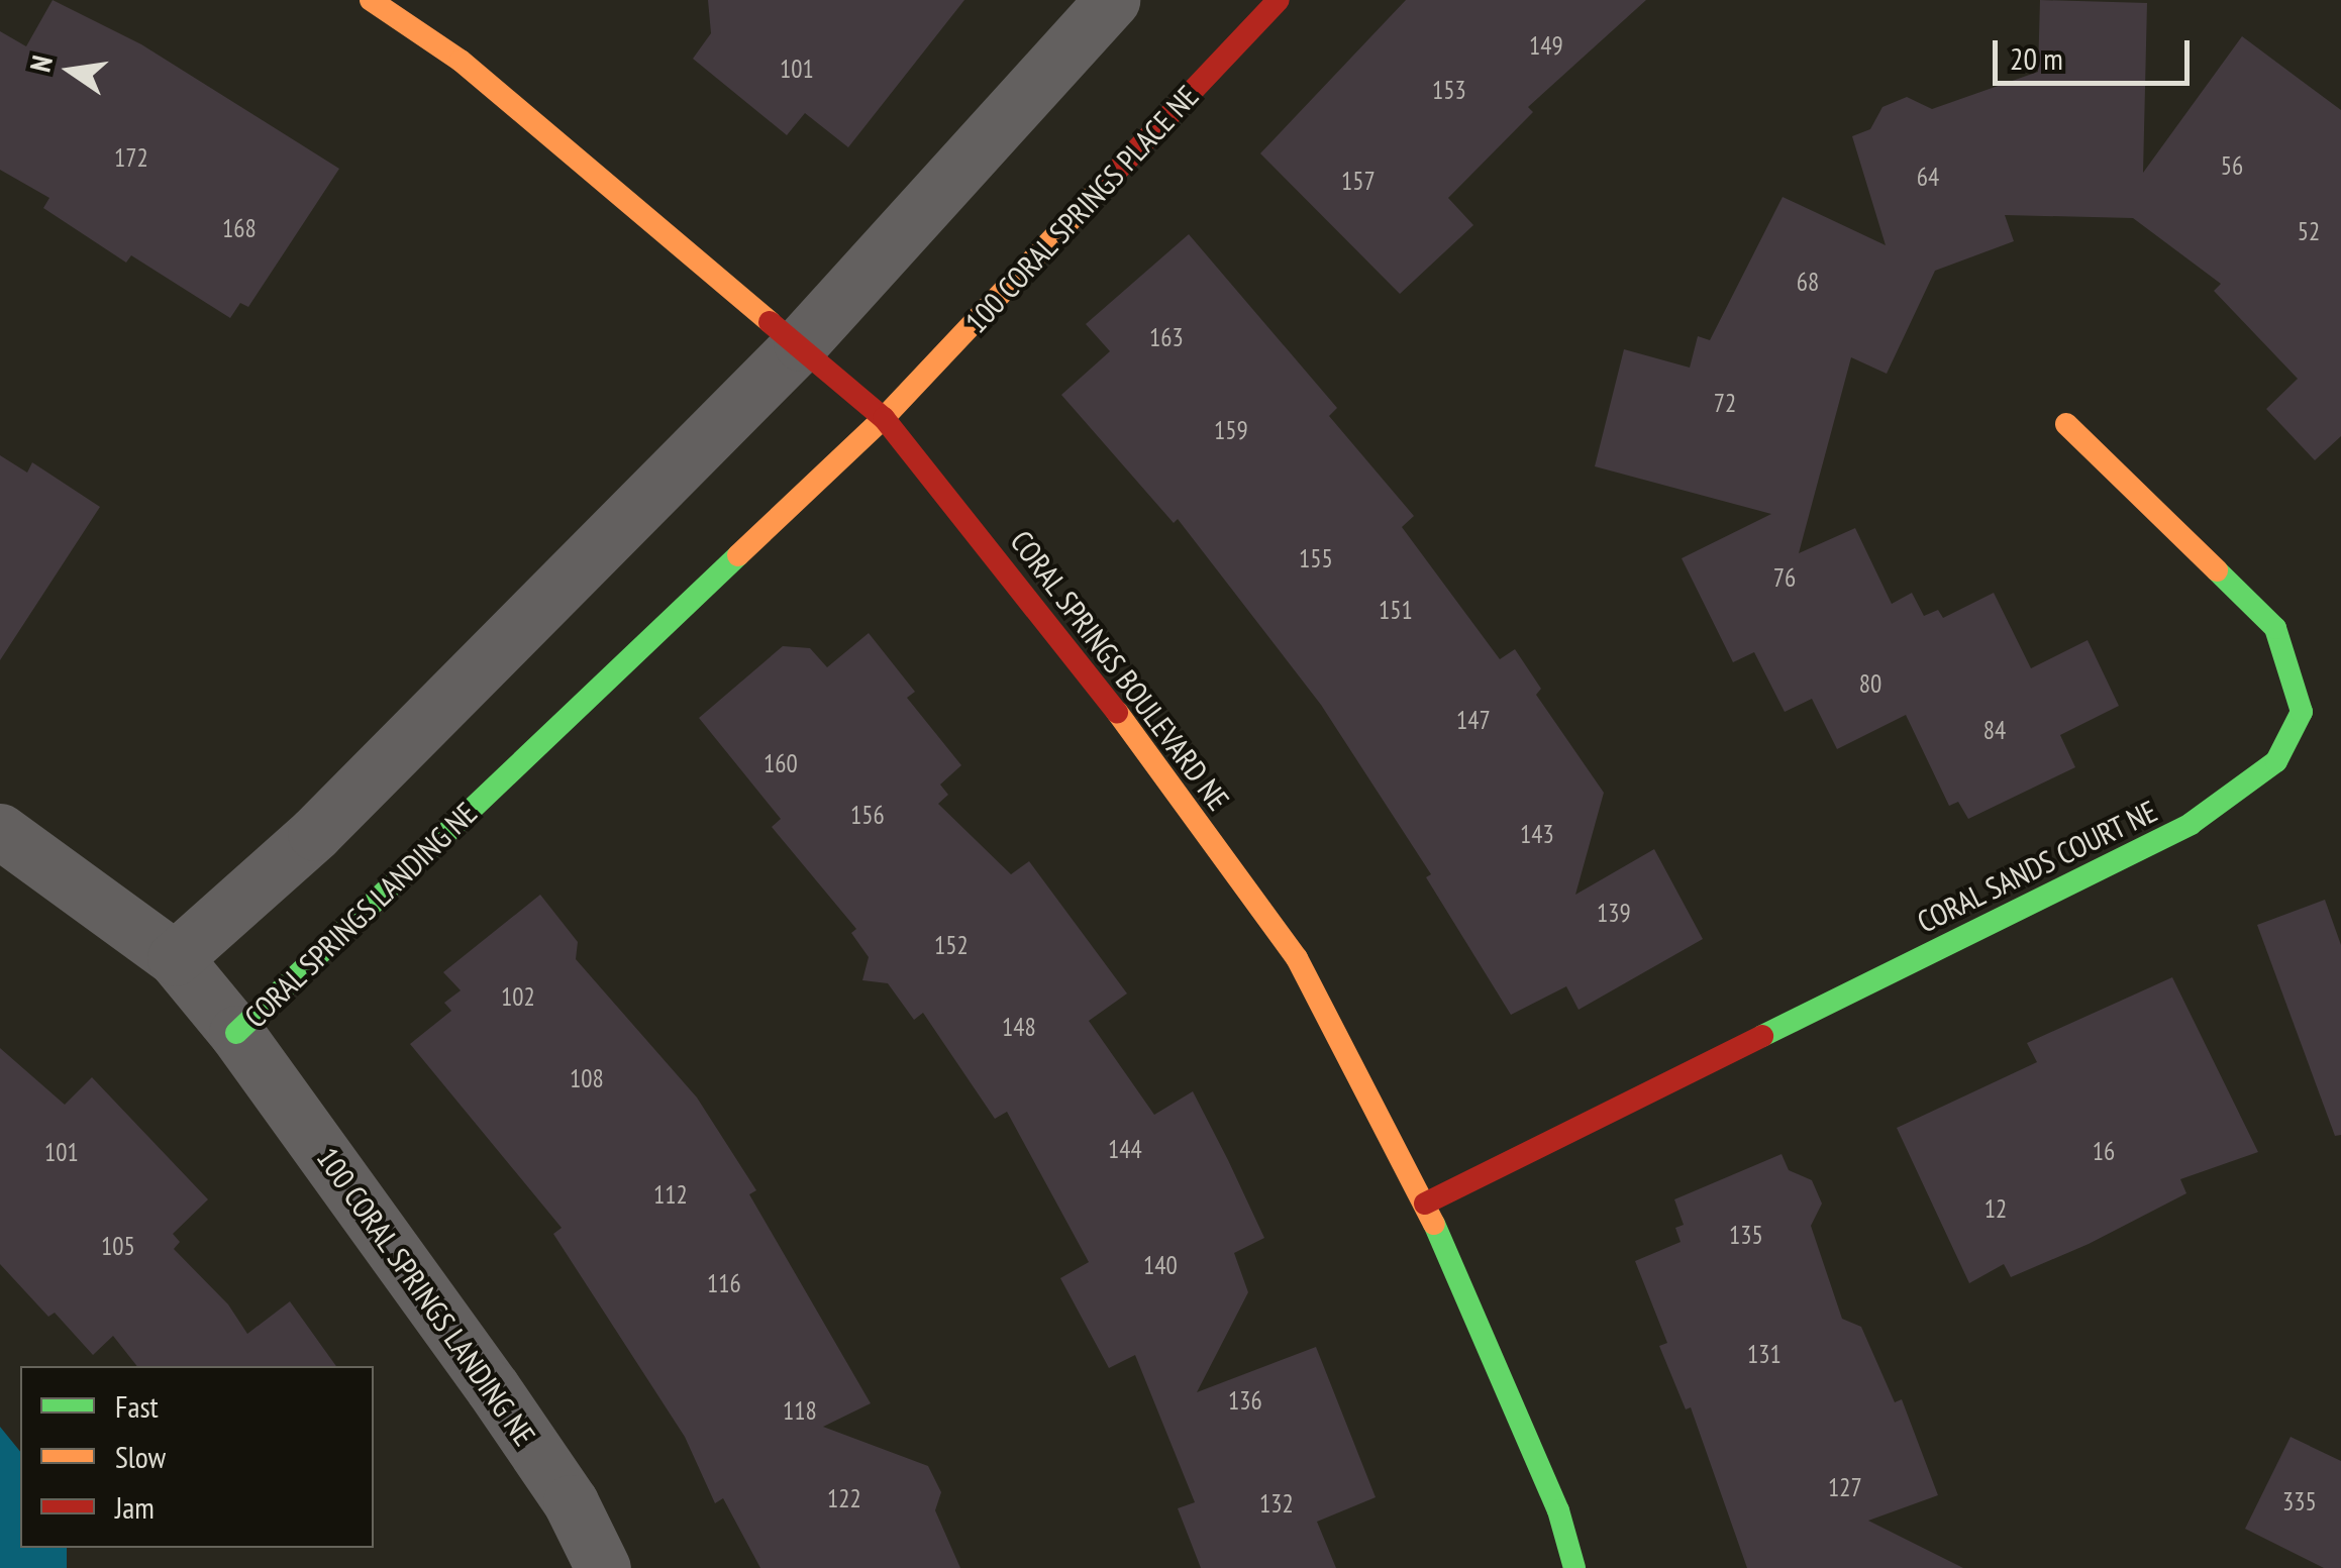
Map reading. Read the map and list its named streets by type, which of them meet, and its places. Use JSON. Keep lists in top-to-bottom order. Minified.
{"streets":{"street":["100 CORAL SPRINGS PLACE NE","CORAL SPRINGS BOULEVARD NE","CORAL SANDS COURT NE","CORAL SPRINGS LANDING NE","100 CORAL SPRINGS LANDING NE"]},"crossings":[["100 CORAL SPRINGS PLACE NE","CORAL SPRINGS BOULEVARD NE"],["100 CORAL SPRINGS PLACE NE","CORAL SPRINGS LANDING NE"],["CORAL SPRINGS BOULEVARD NE","CORAL SANDS COURT NE"],["CORAL SPRINGS BOULEVARD NE","CORAL SPRINGS LANDING NE"],["CORAL SPRINGS LANDING NE","100 CORAL SPRINGS LANDING NE"]],"house_numbers":["149","101","153","172","56","64","157","168","52","68","163","72","159","155","76","151","80","147","84","160","156","143","139","152","102","148","108","144","16","101","112","12","135","105","140","116","131","136","118","127","122","335","132"],"legend":["Fast","Slow","Jam"],"scale_bar":"20 m","north":"left"}
